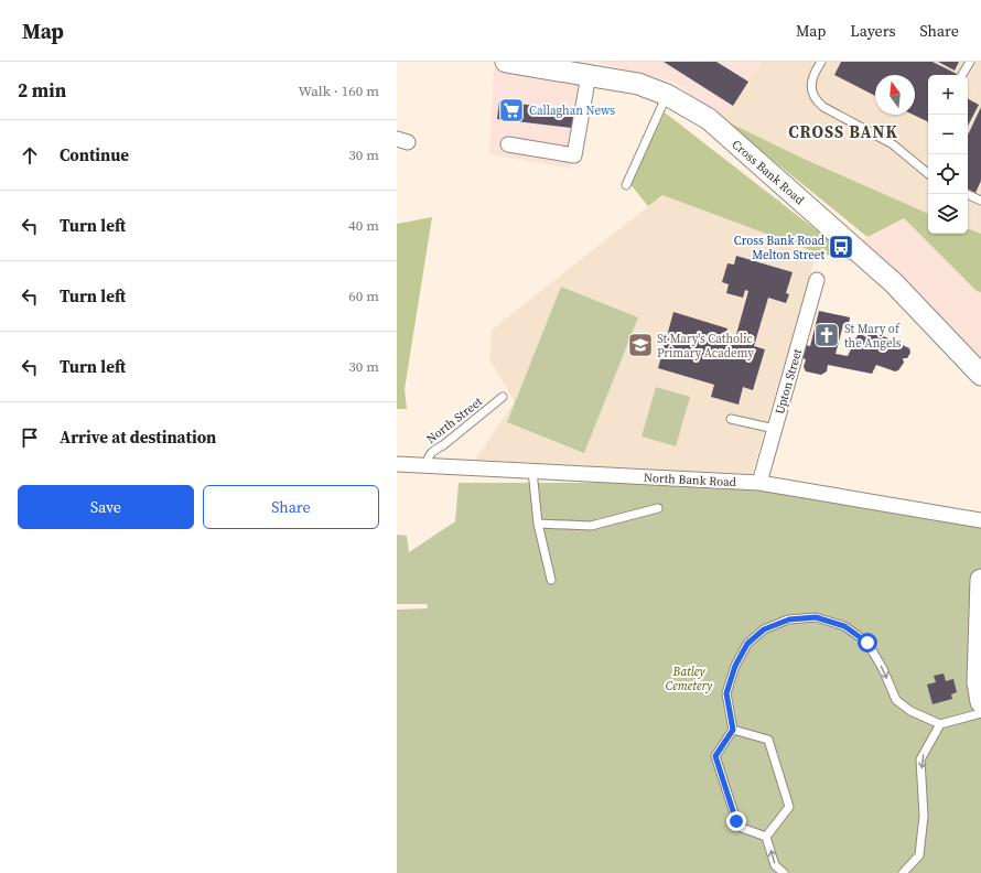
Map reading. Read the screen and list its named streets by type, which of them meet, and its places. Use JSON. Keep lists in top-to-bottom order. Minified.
{"streets":{"street":["Cross Bank Road","Upton Street","North Bank Road"],"lane":["North Street"]},"crossings":[["Upton Street","North Bank Road"],["North Street","North Bank Road"]],"districts":["CROSS BANK"],"parks":["Batley Cemetery"],"places":{"supermarket":["Callaghan News"],"bus stop":["Cross Bank Road Melton Street"],"church":["St Mary of the Angels"],"school or university":["St Mary's Catholic Primary Academy"]},"north":"top","page":{"header":"Map","nav":["Map","Layers","Share"],"heading":["2 min","Walk · 160 m"],"map_buttons":["+","−"],"list":[["Continue","30 m"],["Turn left","40 m"],["Turn left","60 m"],["Turn left","30 m"],"Arrive at destination"],"buttons":["Save","Share"]}}
